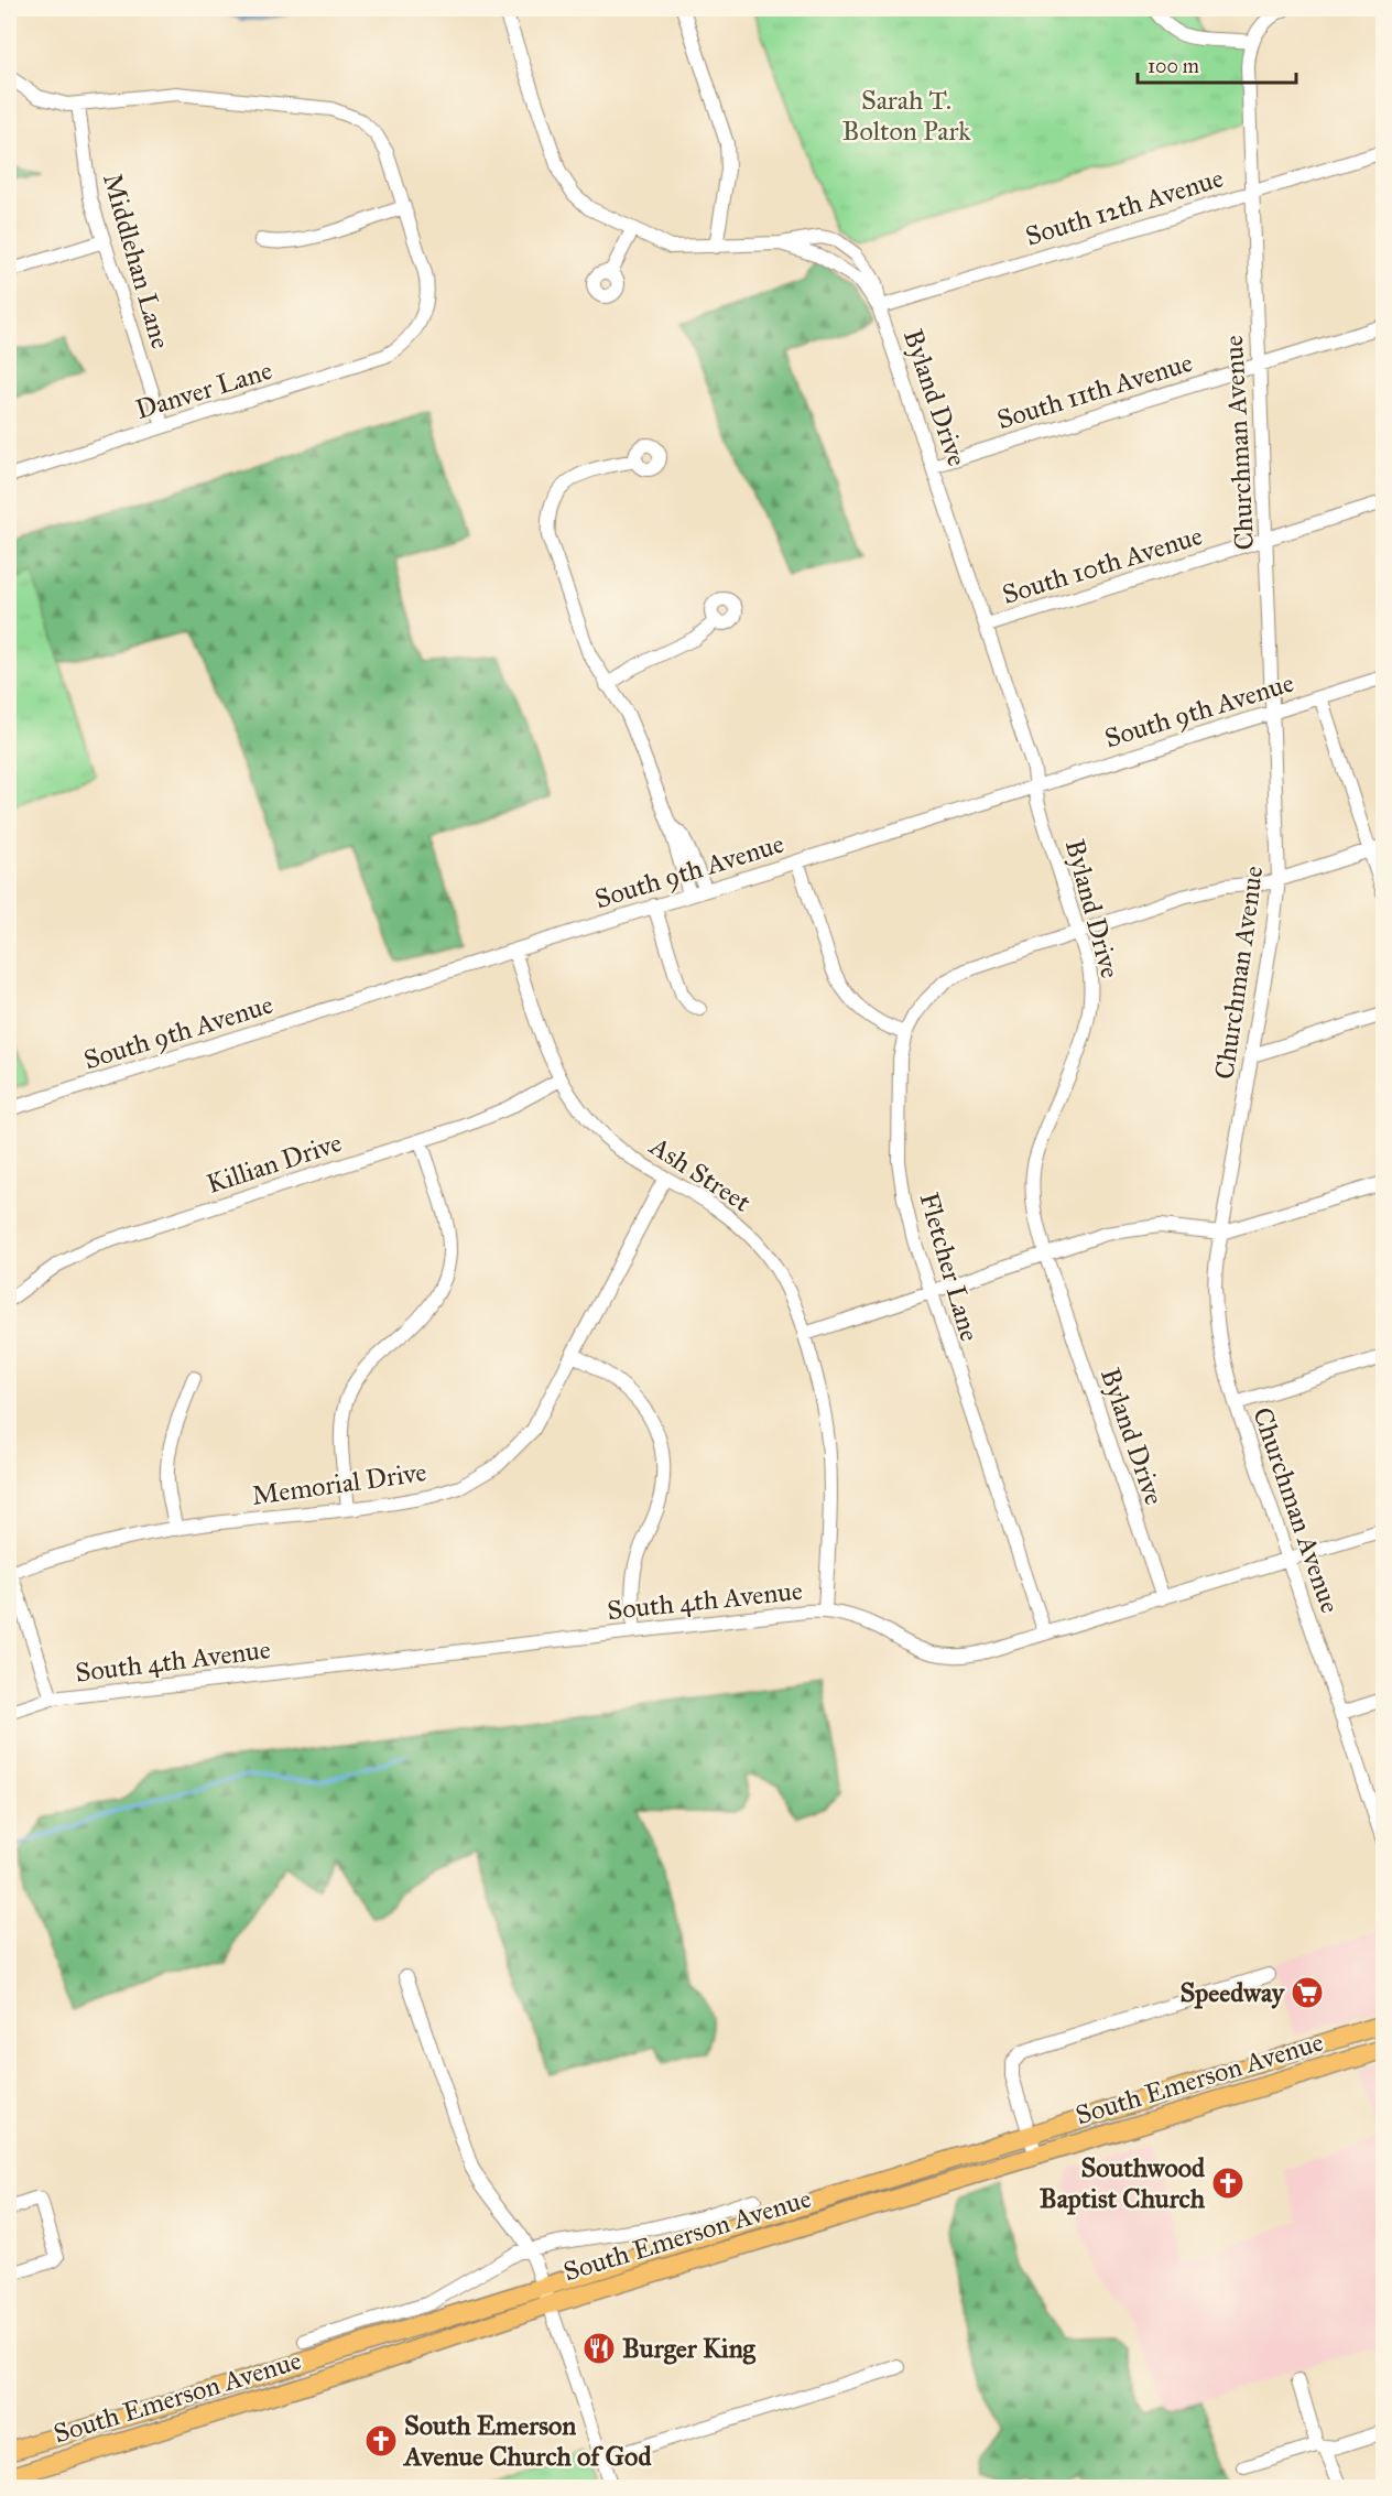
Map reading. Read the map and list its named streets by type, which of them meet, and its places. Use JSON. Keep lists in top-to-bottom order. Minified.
{"streets":{"main road":["South Emerson Avenue"],"street":["South 12th Avenue","Middlehan Lane","Danver Lane","South 11th Avenue","Byland Drive","Churchman Avenue","South 10th Avenue","South 9th Avenue","Killian Drive","Ash Street","Fletcher Lane","Memorial Drive","South 4th Avenue"]},"crossings":[["South 12th Avenue","Byland Drive"],["South 12th Avenue","Churchman Avenue"],["Middlehan Lane","Danver Lane"],["South 11th Avenue","Byland Drive"],["South 11th Avenue","Churchman Avenue"],["Byland Drive","South 10th Avenue"],["Byland Drive","South 9th Avenue"],["Byland Drive","South 4th Avenue"],["Churchman Avenue","South 10th Avenue"],["Churchman Avenue","South 9th Avenue"],["Churchman Avenue","South 4th Avenue"],["South 9th Avenue","Ash Street"],["Killian Drive","Ash Street"],["Ash Street","Memorial Drive"],["Ash Street","South 4th Avenue"],["Fletcher Lane","South 4th Avenue"]],"parks":["Sarah T. Bolton Park"],"places":{"supermarket":["Speedway"],"church":["Southwood Baptist Church","South Emerson Avenue Church of God"],"restaurant":["Burger King"]},"scale_bar":"100 m"}
